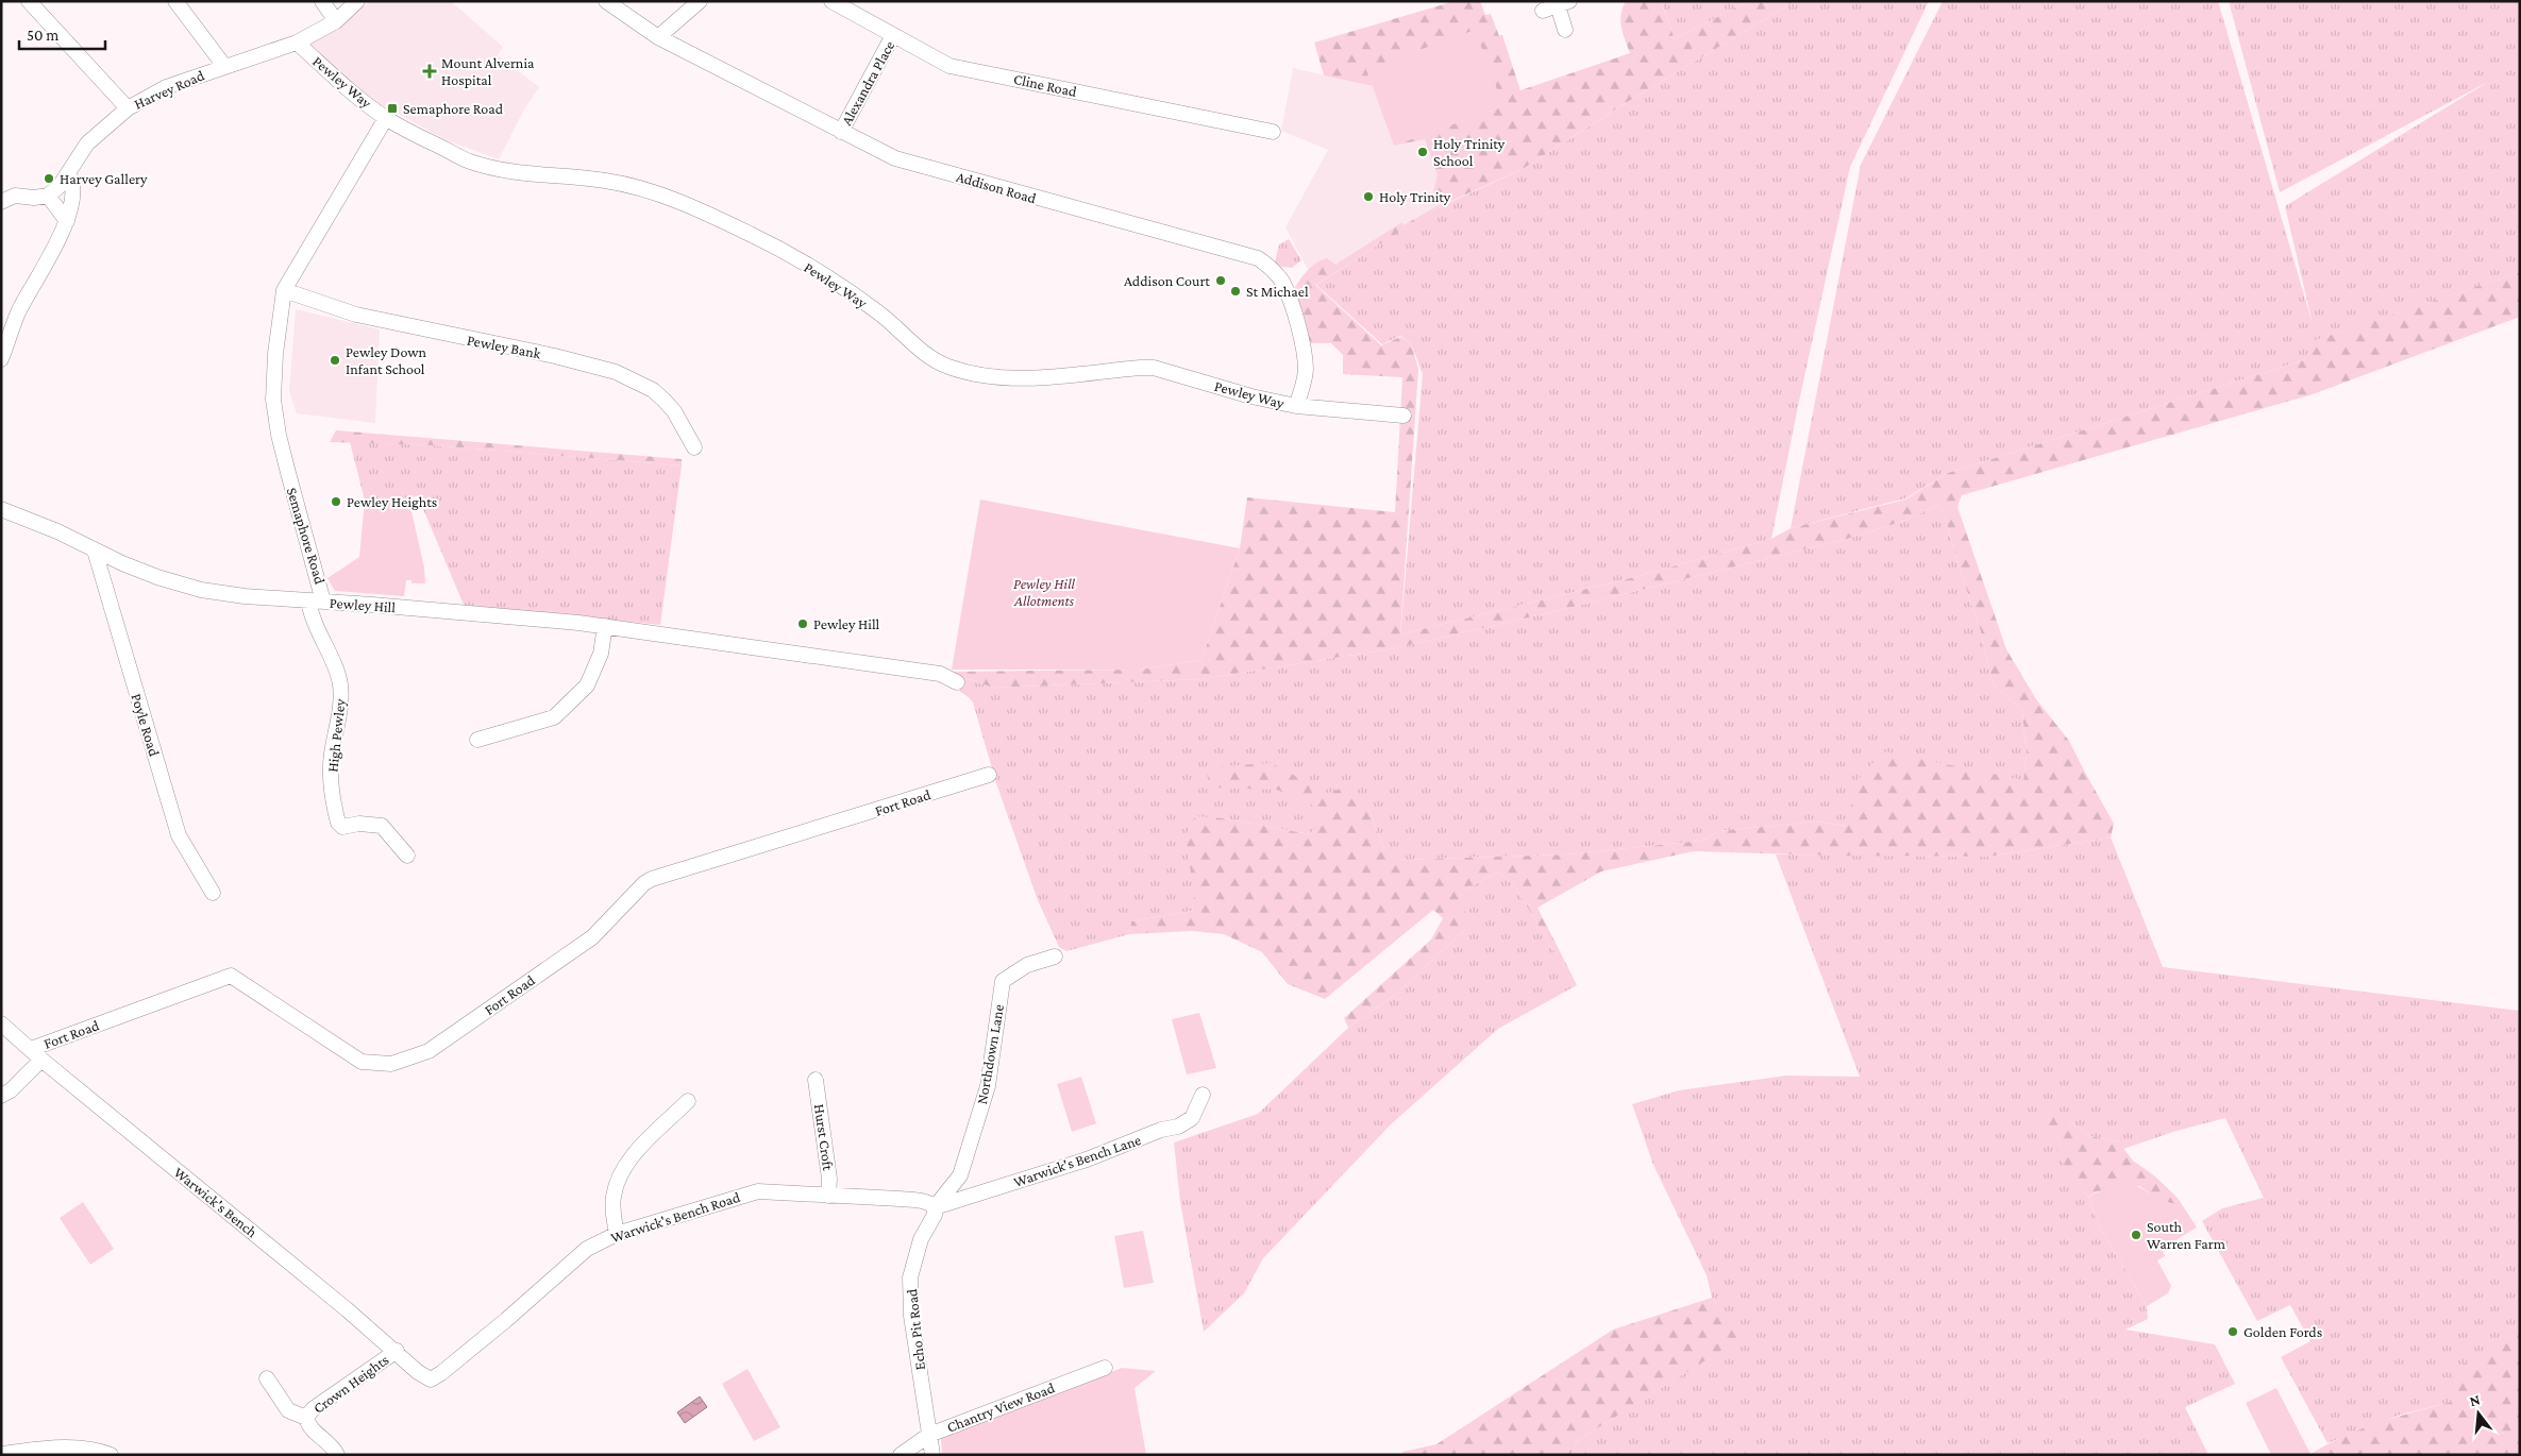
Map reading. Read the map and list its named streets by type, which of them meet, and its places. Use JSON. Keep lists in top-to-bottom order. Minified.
{"streets":{"street":["Pewley Way","Alexandra Place","Cline Road","Harvey Road","Addison Road","Pewley Bank","Semaphore Road","Pewley Hill","Poyle Road","High Pewley","Fort Road","Northdown Lane","Hurst Croft","Warwick's Bench Lane","Warwick's Bench","Warwick's Bench Road","Echo Pit Road","Crown Heights","Chantry View Road"]},"crossings":[["Pewley Way","Harvey Road"],["Pewley Way","Addison Road"],["Pewley Way","Semaphore Road"],["Alexandra Place","Cline Road"],["Alexandra Place","Addison Road"],["Pewley Bank","Semaphore Road"],["Semaphore Road","Pewley Hill"],["Pewley Hill","Poyle Road"],["Pewley Hill","High Pewley"],["Fort Road","Warwick's Bench"],["Northdown Lane","Warwick's Bench Lane"],["Northdown Lane","Warwick's Bench Road"],["Northdown Lane","Echo Pit Road"],["Hurst Croft","Warwick's Bench Road"],["Warwick's Bench Lane","Warwick's Bench Road"],["Warwick's Bench Lane","Echo Pit Road"],["Warwick's Bench","Warwick's Bench Road"],["Warwick's Bench","Crown Heights"],["Warwick's Bench Road","Echo Pit Road"],["Echo Pit Road","Chantry View Road"]],"parks":["Pewley Hill Allotments"],"places":{"health":["Mount Alvernia Hospital"],"transit":["Semaphore Road"],"other":["Holy Trinity School","Harvey Gallery","Holy Trinity","Addison Court","St Michael","Pewley Down Infant School","Pewley Heights","Pewley Hill","South Warren Farm","Golden Fords"]},"scale_bar":"50 m","north":"top"}
